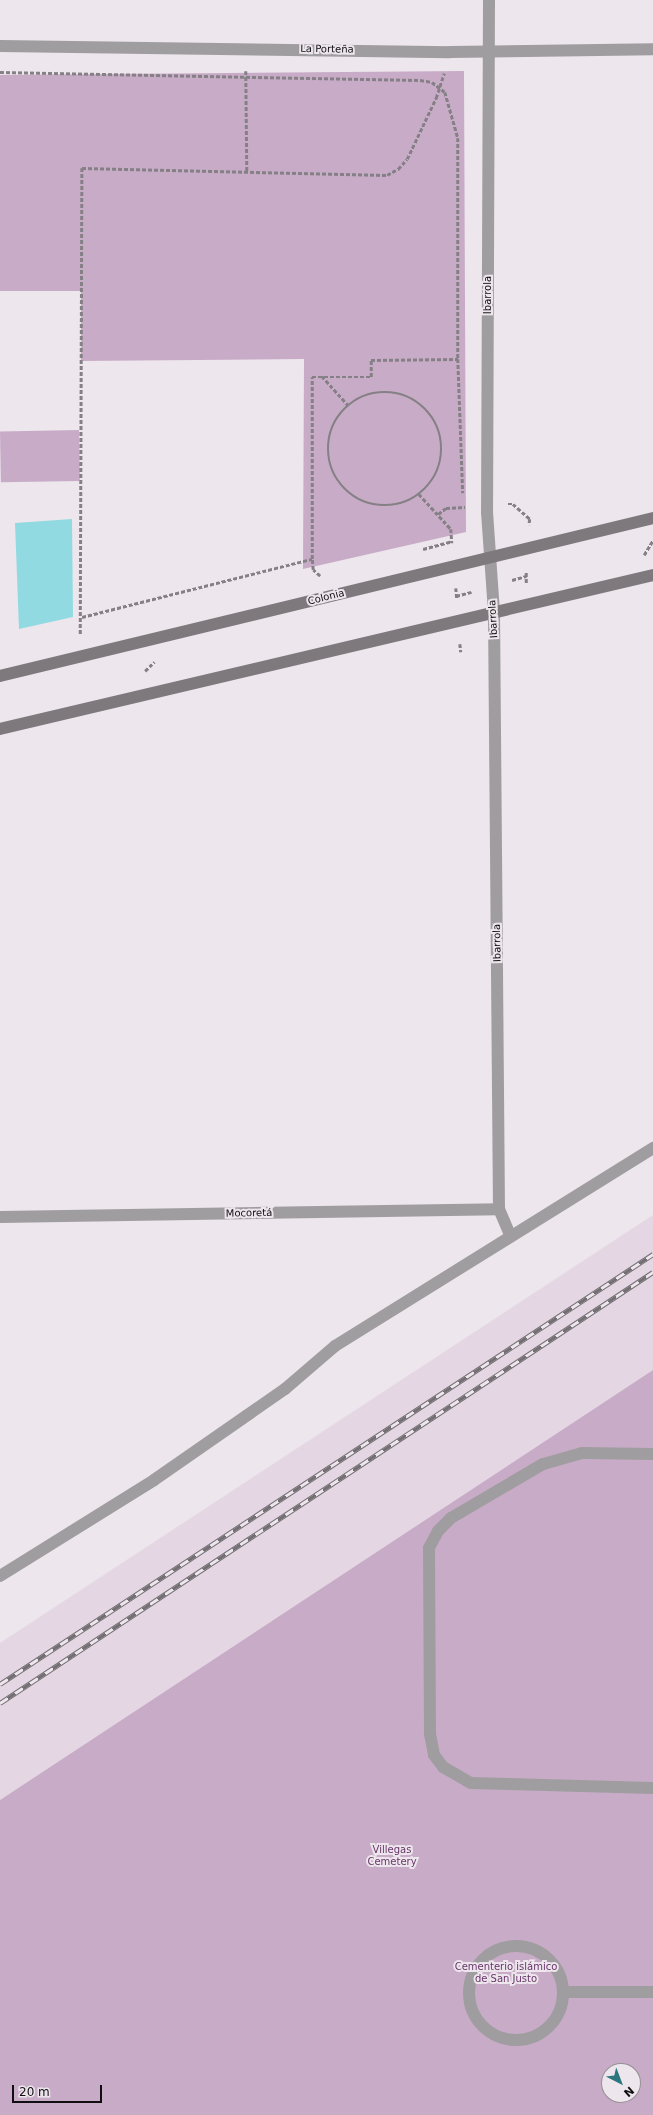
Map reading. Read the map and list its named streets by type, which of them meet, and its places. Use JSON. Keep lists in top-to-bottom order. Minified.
{"streets":{"street":["La Porteña","Ibarrola","Colonia","Mocoretá"]},"crossings":[["La Porteña","Ibarrola"],["Ibarrola","Colonia"],["Ibarrola","Mocoretá"]],"parks":["Villegas Cemetery","Cementerio islámico de San Justo"],"scale_bar":"20 m","north":"bottom right"}
